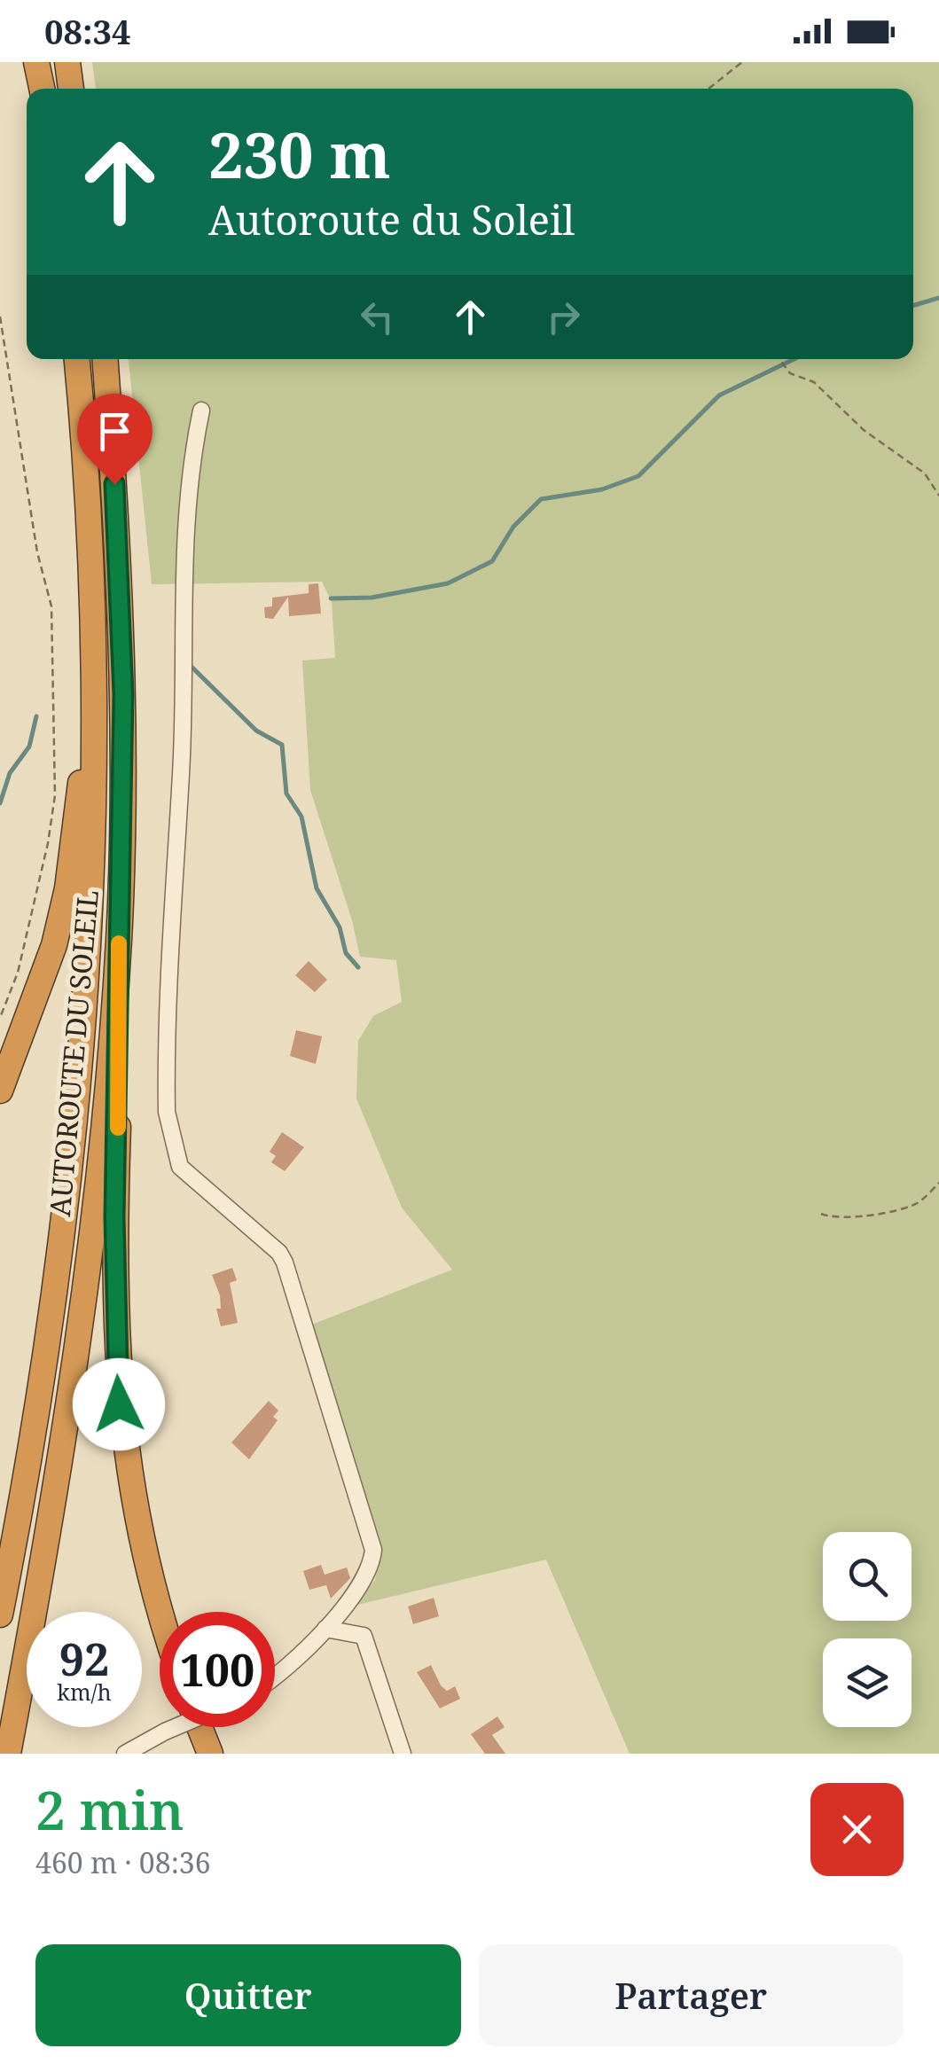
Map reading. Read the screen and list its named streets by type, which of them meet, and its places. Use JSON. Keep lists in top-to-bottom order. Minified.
{"streets":{"highway":["AUTOROUTE DU SOLEIL"]},"page":{"status":"08:34","turn":["230 m","Autoroute du Soleil"],"speed":"92 km/h","limit":"100","heading":["2 min","460 m · 08:36"],"buttons":["Quitter","Partager"]}}
